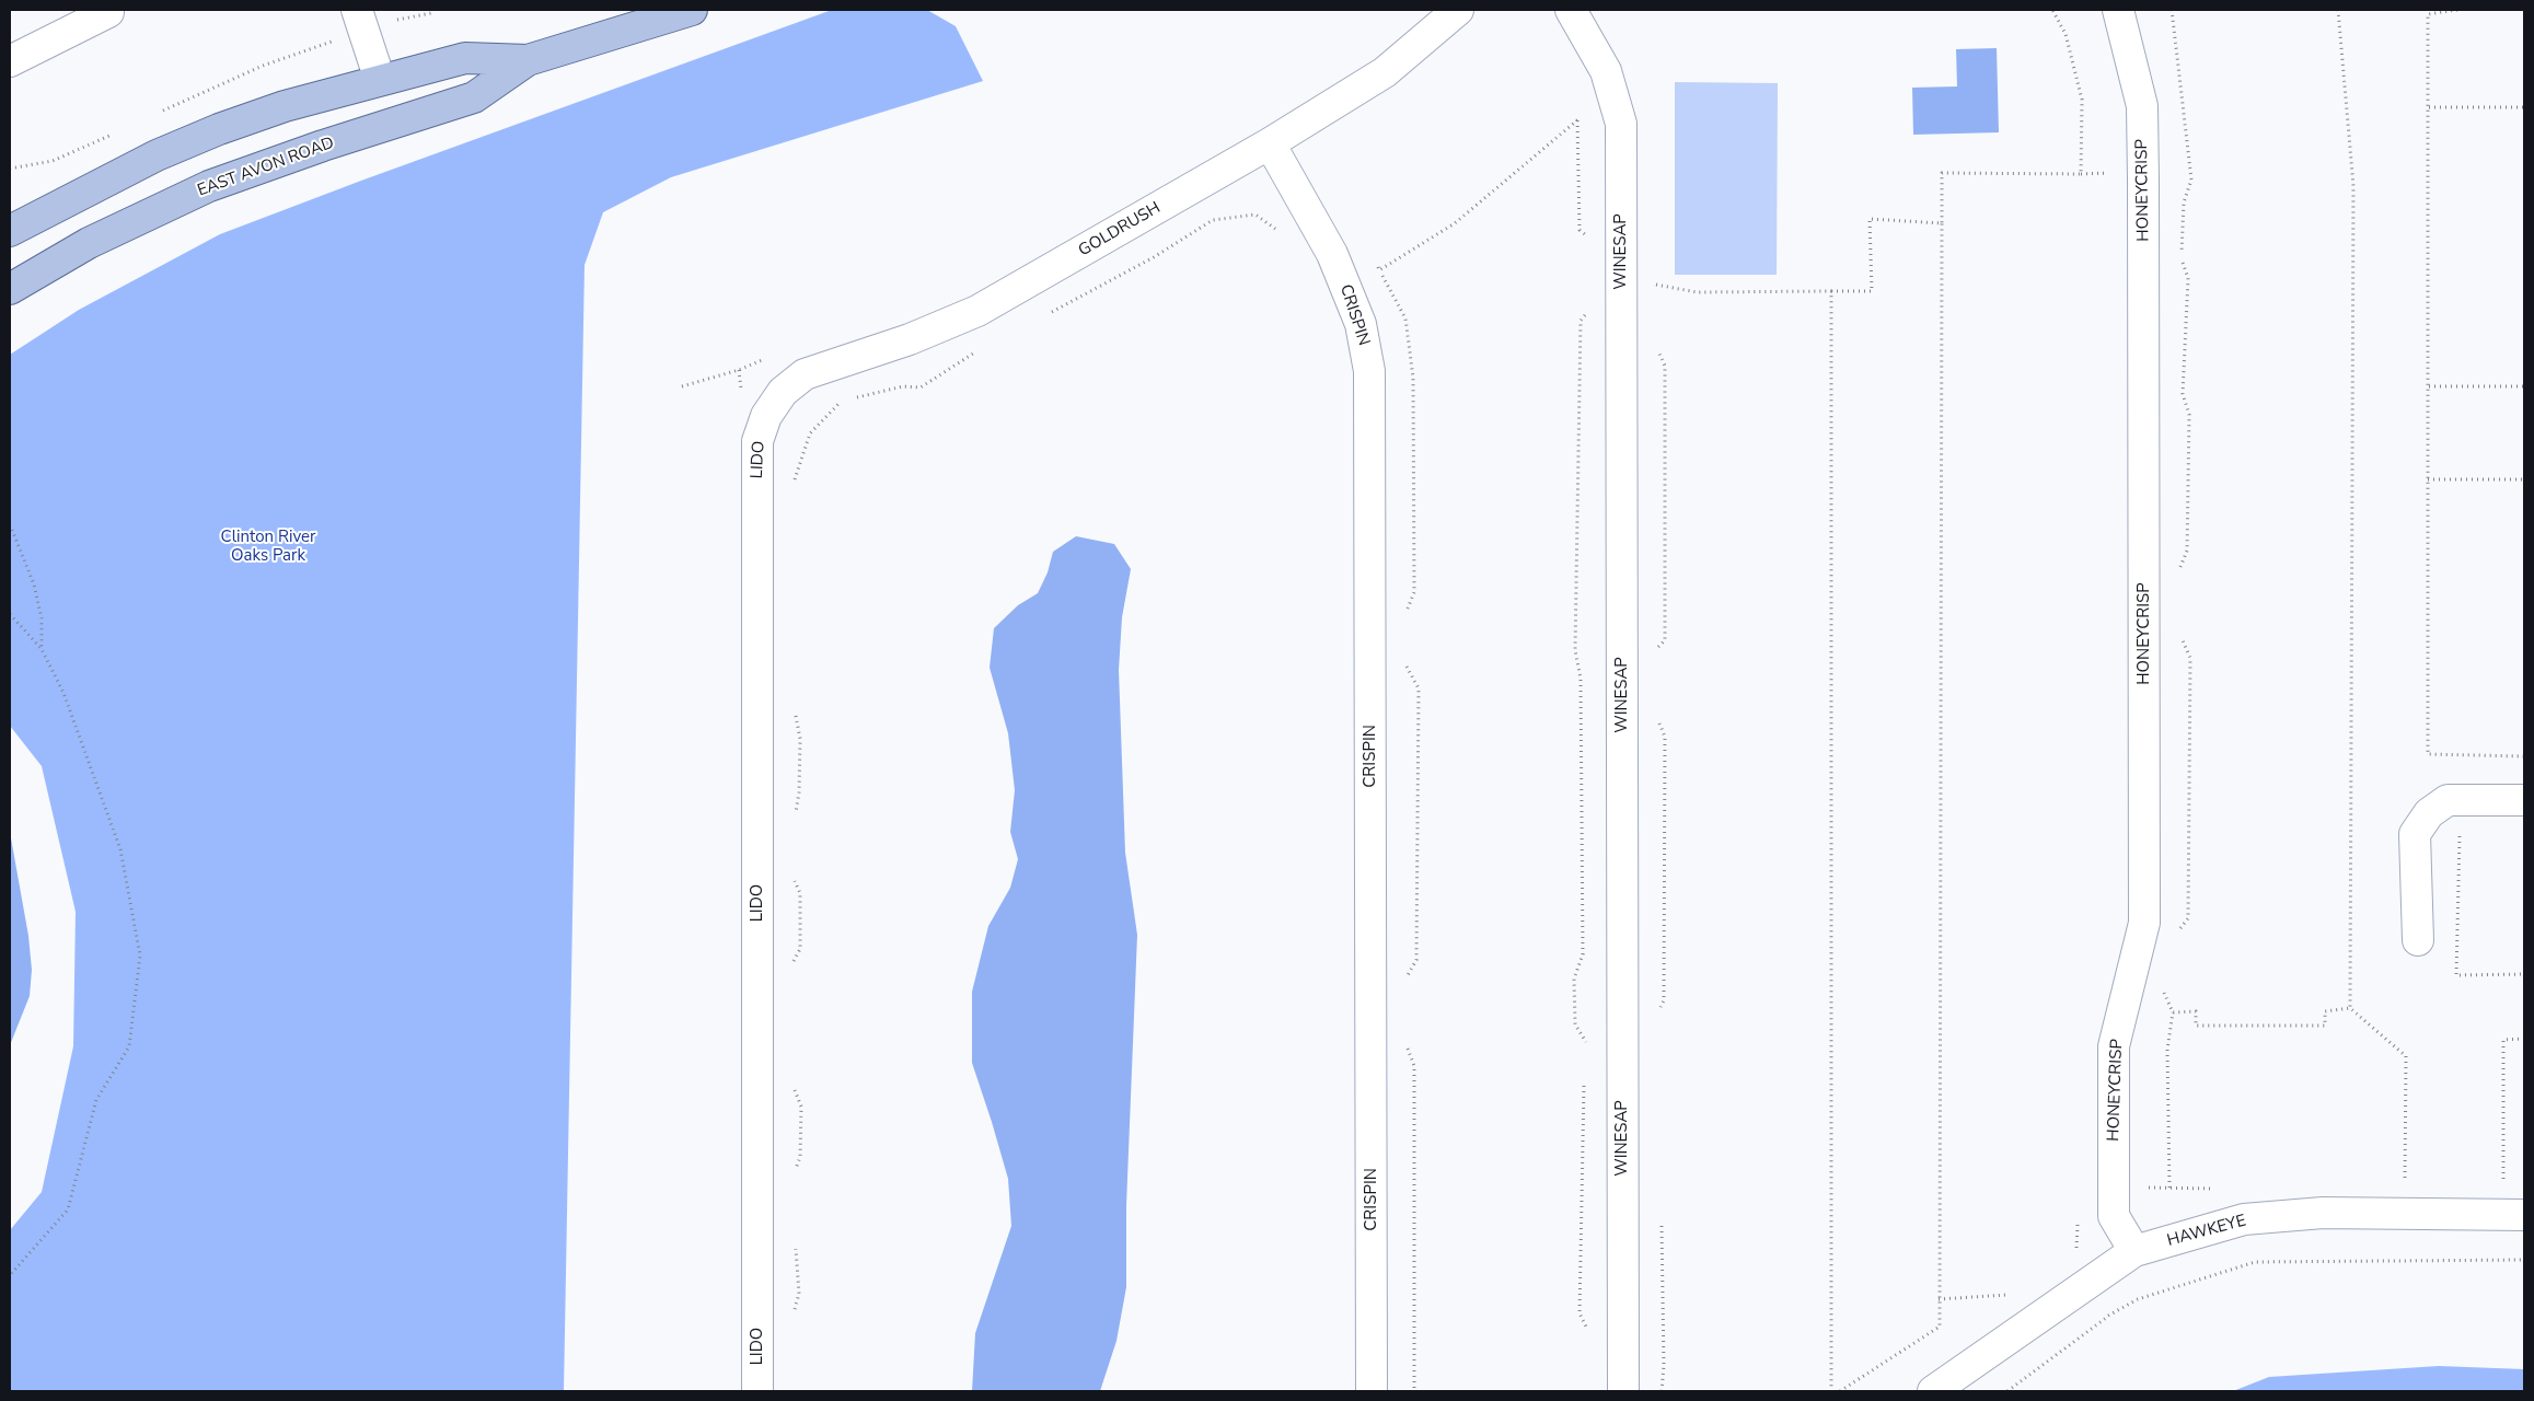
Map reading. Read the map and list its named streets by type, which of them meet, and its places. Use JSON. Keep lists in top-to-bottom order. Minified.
{"streets":{"main road":["EAST AVON ROAD"],"street":["HONEYCRISP","GOLDRUSH","WINESAP","CRISPIN","LIDO","HAWKEYE"]},"crossings":[["HONEYCRISP","HAWKEYE"],["GOLDRUSH","CRISPIN"],["GOLDRUSH","LIDO"]],"parks":["Clinton River Oaks Park"]}
